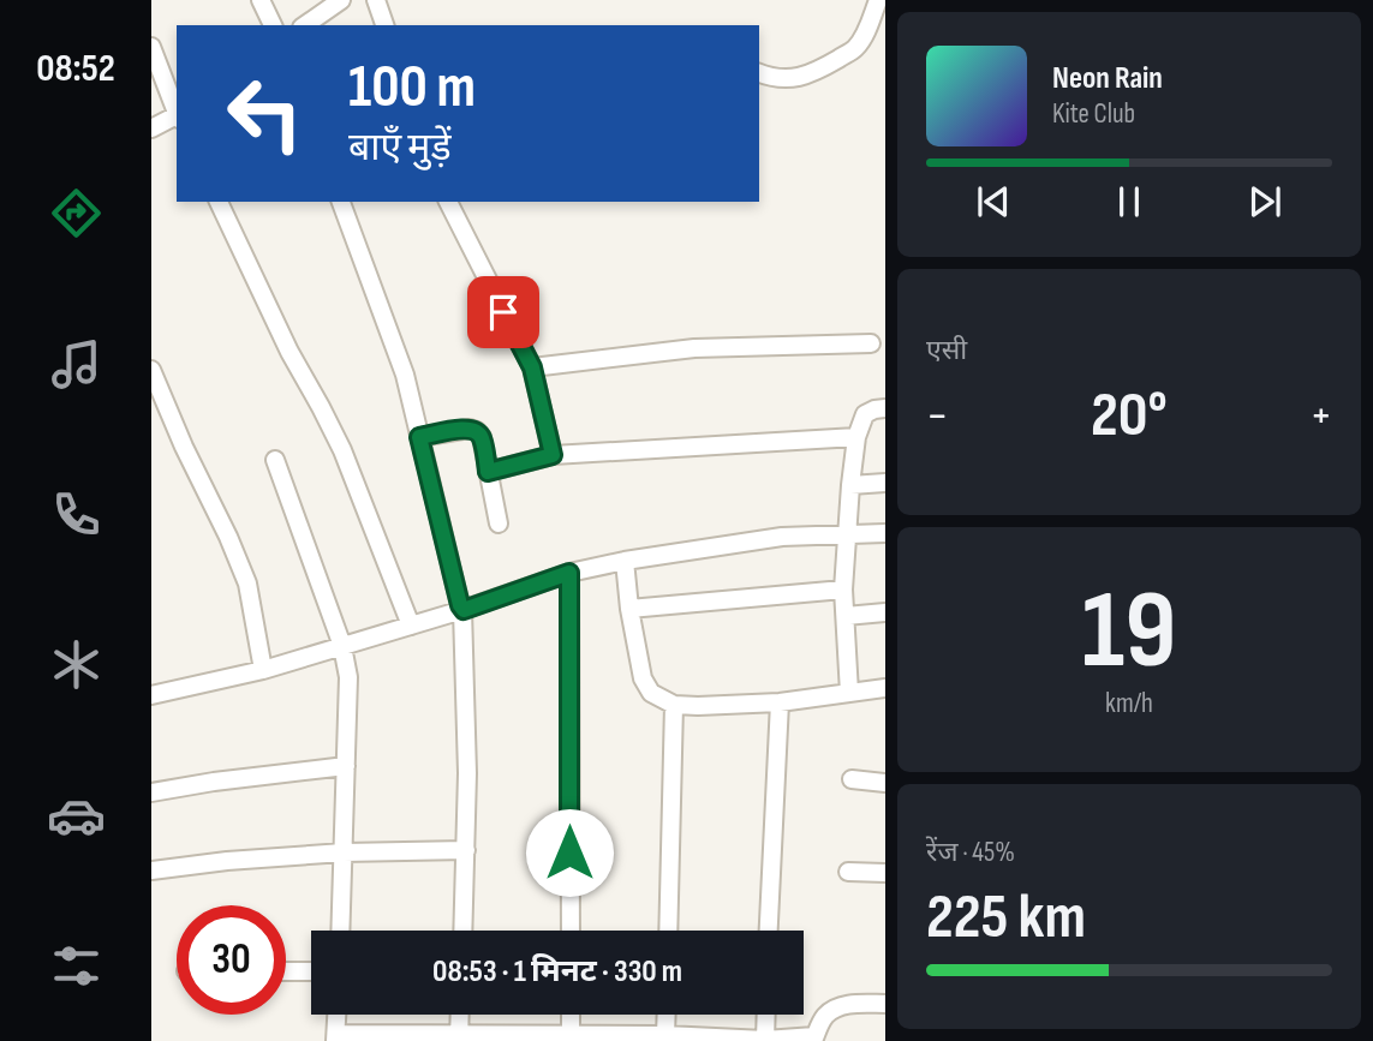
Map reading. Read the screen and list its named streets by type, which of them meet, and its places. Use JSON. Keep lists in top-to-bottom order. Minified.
{"page":{"tabs":"08:52","turn":["100 m","बाएँ मुड़ें"],"song":["Neon Rain","Kite Club"],"tile":["एसी",["19","km/h"],["रेंज · 45%","225 km"]],"heat":["−","20°","+"],"limit":"30","trip":"08:53 · 1 मिनट · 330 m"}}
